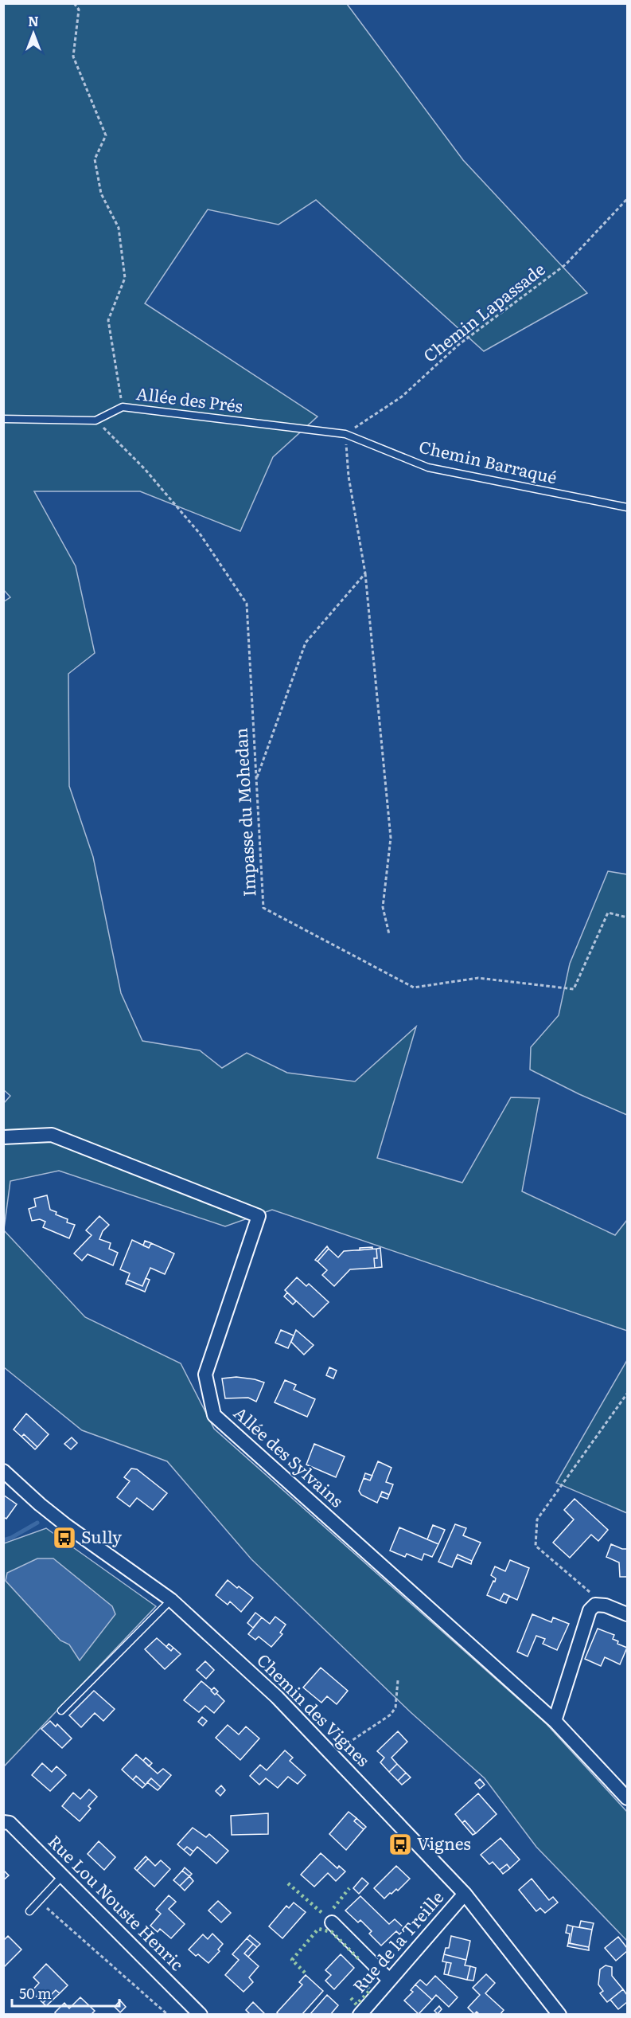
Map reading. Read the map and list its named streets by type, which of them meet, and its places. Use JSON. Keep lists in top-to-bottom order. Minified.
{"streets":{"street":["Allée des Sylvains","Chemin des Vignes","Rue Lou Nouste Henric","Rue de la Treille"],"lane":["Allée des Prés","Chemin Barraqué"],"path":["Chemin Lapassade","Impasse du Mohedan"]},"crossings":[["Chemin Lapassade","Allée des Prés"],["Chemin Lapassade","Chemin Barraqué"],["Allée des Prés","Chemin Barraqué"],["Allée des Prés","Impasse du Mohedan"],["Chemin des Vignes","Rue de la Treille"]],"places":{"bus stop":["Sully","Vignes"]},"scale_bar":"50 m","north":"top"}
